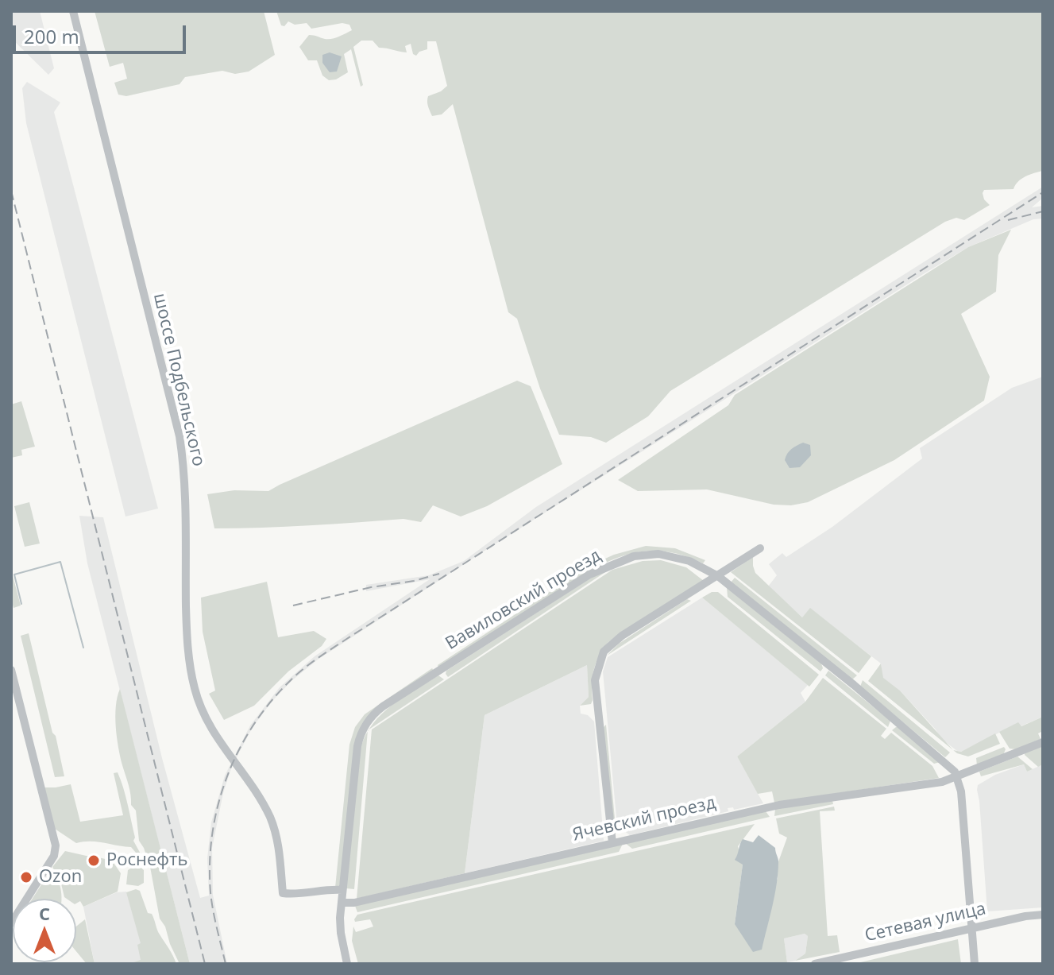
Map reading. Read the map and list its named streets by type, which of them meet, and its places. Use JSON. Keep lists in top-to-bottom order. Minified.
{"streets":{"street":["шоссе Подбельского","Вавиловский проезд","Ячевский проезд","Сетевая улица"]},"crossings":[["шоссе Подбельского","Вавиловский проезд"],["Вавиловский проезд","Ячевский проезд"]],"places":["Роснефть","Ozon"],"scale_bar":"200 m","north":"top"}
